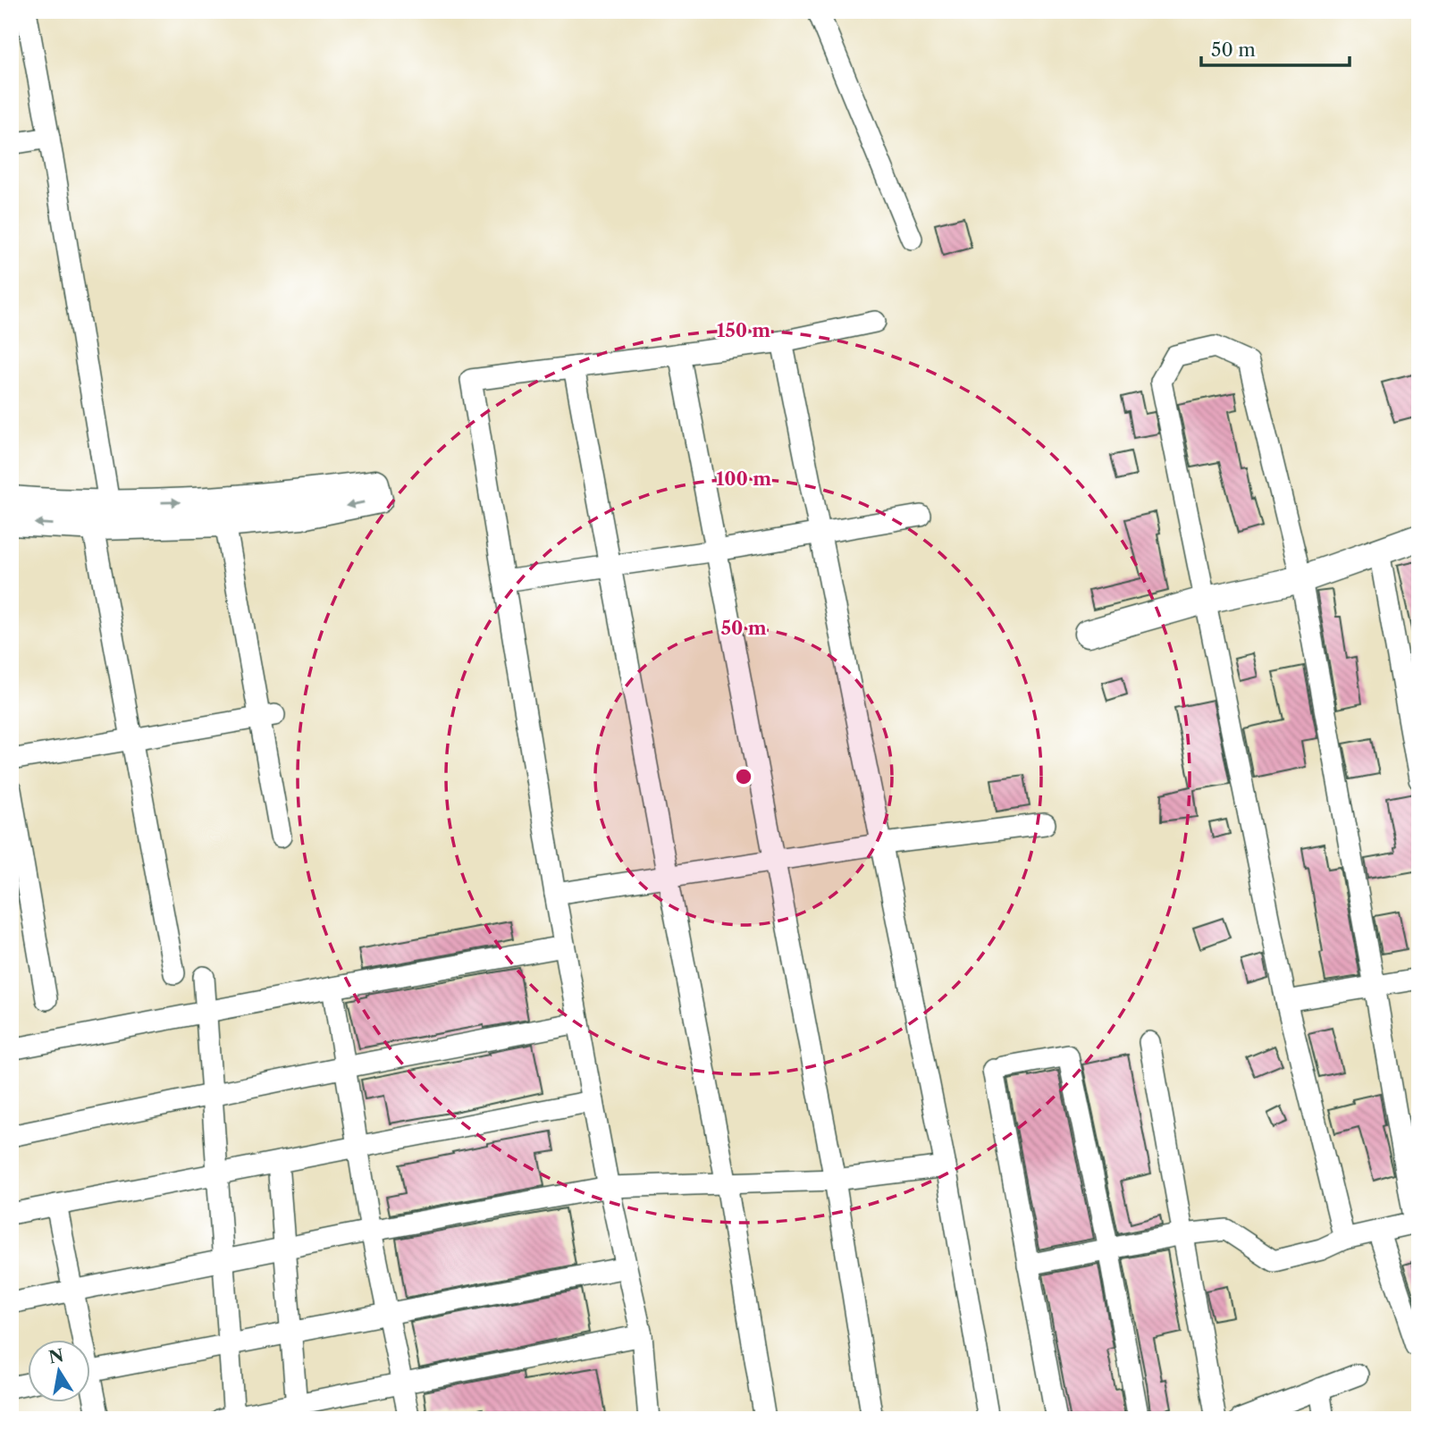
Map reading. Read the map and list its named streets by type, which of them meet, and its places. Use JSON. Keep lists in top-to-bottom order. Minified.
{"scale_bar":"50 m","north":"top","rings":["150 m","100 m","50 m"]}
